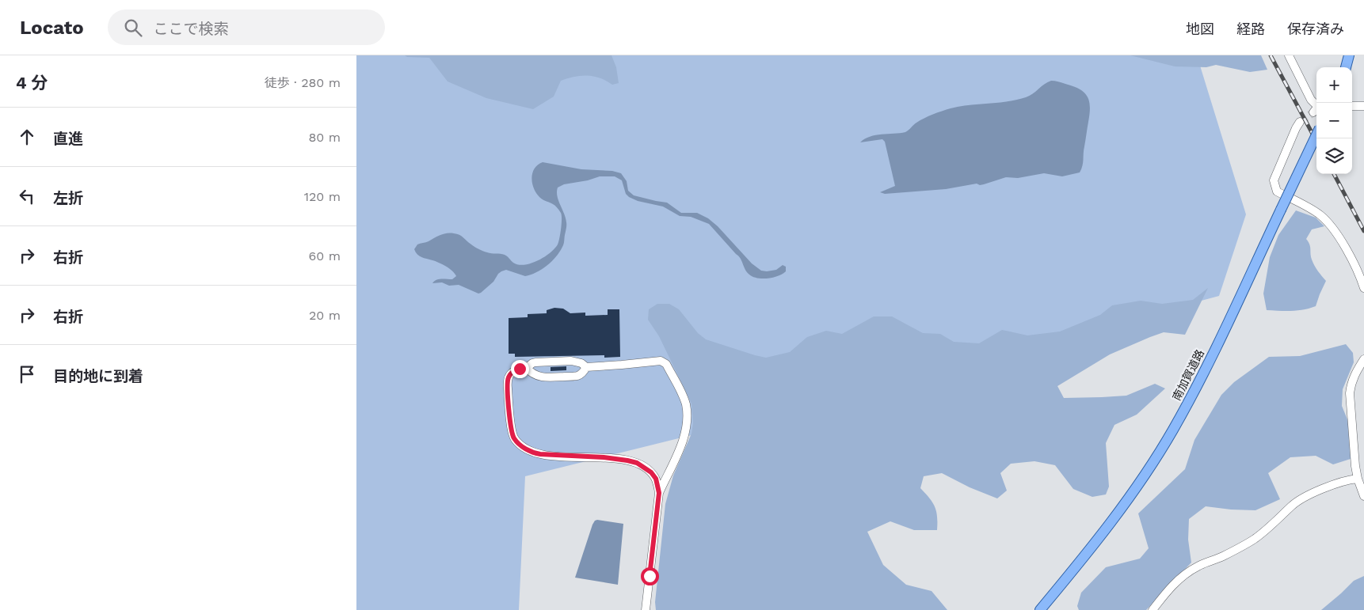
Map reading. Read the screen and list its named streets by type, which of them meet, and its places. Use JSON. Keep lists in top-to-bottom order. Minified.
{"streets":{"main road":["南加賀道路"]},"page":{"header":"Locato","search":"ここで検索","nav":["地図","経路","保存済み"],"heading":["4 分","徒歩 · 280 m"],"map_buttons":["+","−"],"list":[["直進","80 m"],["左折","120 m"],["右折","60 m"],["右折","20 m"],"目的地に到着"]}}
